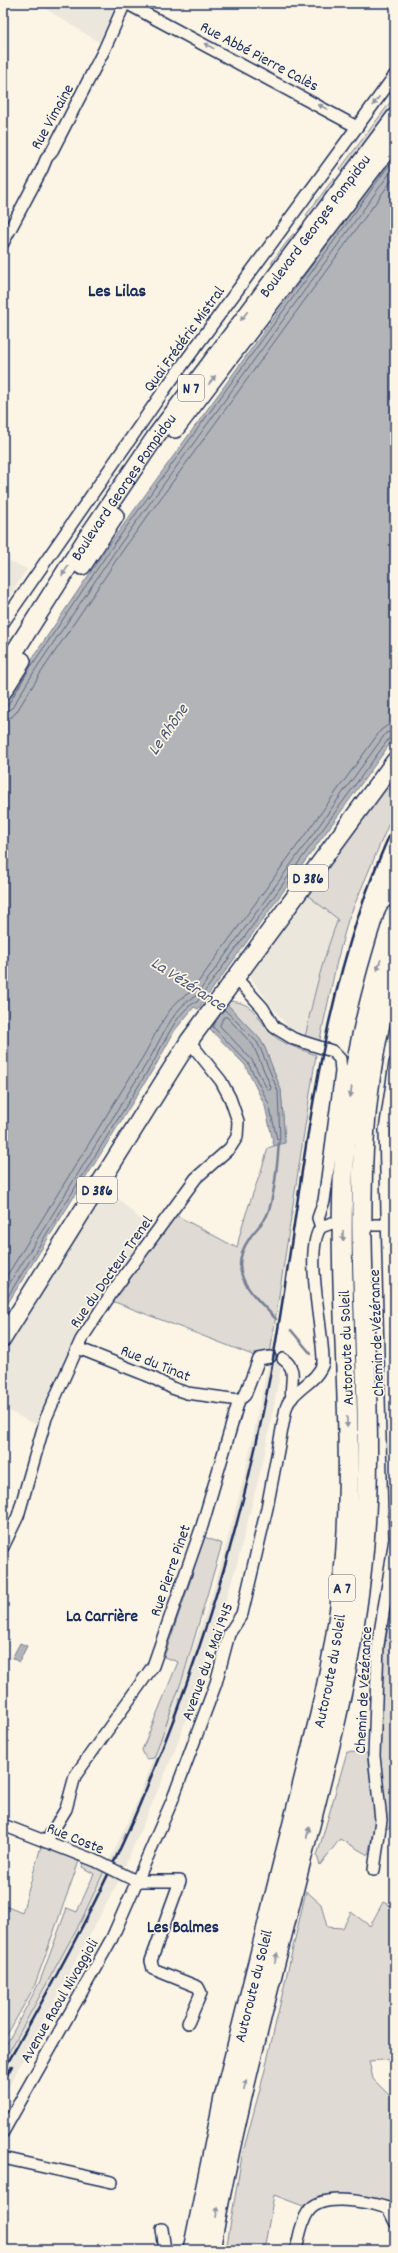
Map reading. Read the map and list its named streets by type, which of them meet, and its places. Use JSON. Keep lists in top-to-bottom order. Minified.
{"streets":{"highway":["Autoroute du Soleil","A 7"],"main road":["Boulevard Georges Pompidou","N 7","D 386"],"street":["Rue Abbé Pierre Calès","Rue Vimaine","Quai Frédéric Mistral","Rue du Docteur Trenel","Chemin de Vézérance","Rue du Tinat","Rue Pierre Pinet","Avenue du 8 Mai 1945","Rue Coste","Avenue Raoul Nivaggioli"]},"crossings":[["Rue Abbé Pierre Calès","Rue Vimaine"],["Rue Abbé Pierre Calès","Quai Frédéric Mistral"],["D 386","Rue du Docteur Trenel"],["Rue du Docteur Trenel","Rue du Tinat"],["Rue du Tinat","Rue Pierre Pinet"],["Rue Pierre Pinet","Rue Coste"],["Avenue du 8 Mai 1945","Rue Coste"],["Avenue du 8 Mai 1945","Avenue Raoul Nivaggioli"],["Rue Coste","Avenue Raoul Nivaggioli"]],"one_way":["Rue Abbé Pierre Calès"],"districts":["Les Lilas","La Carrière","Les Balmes"],"water":["Le Rhône","La Vézérance"]}
